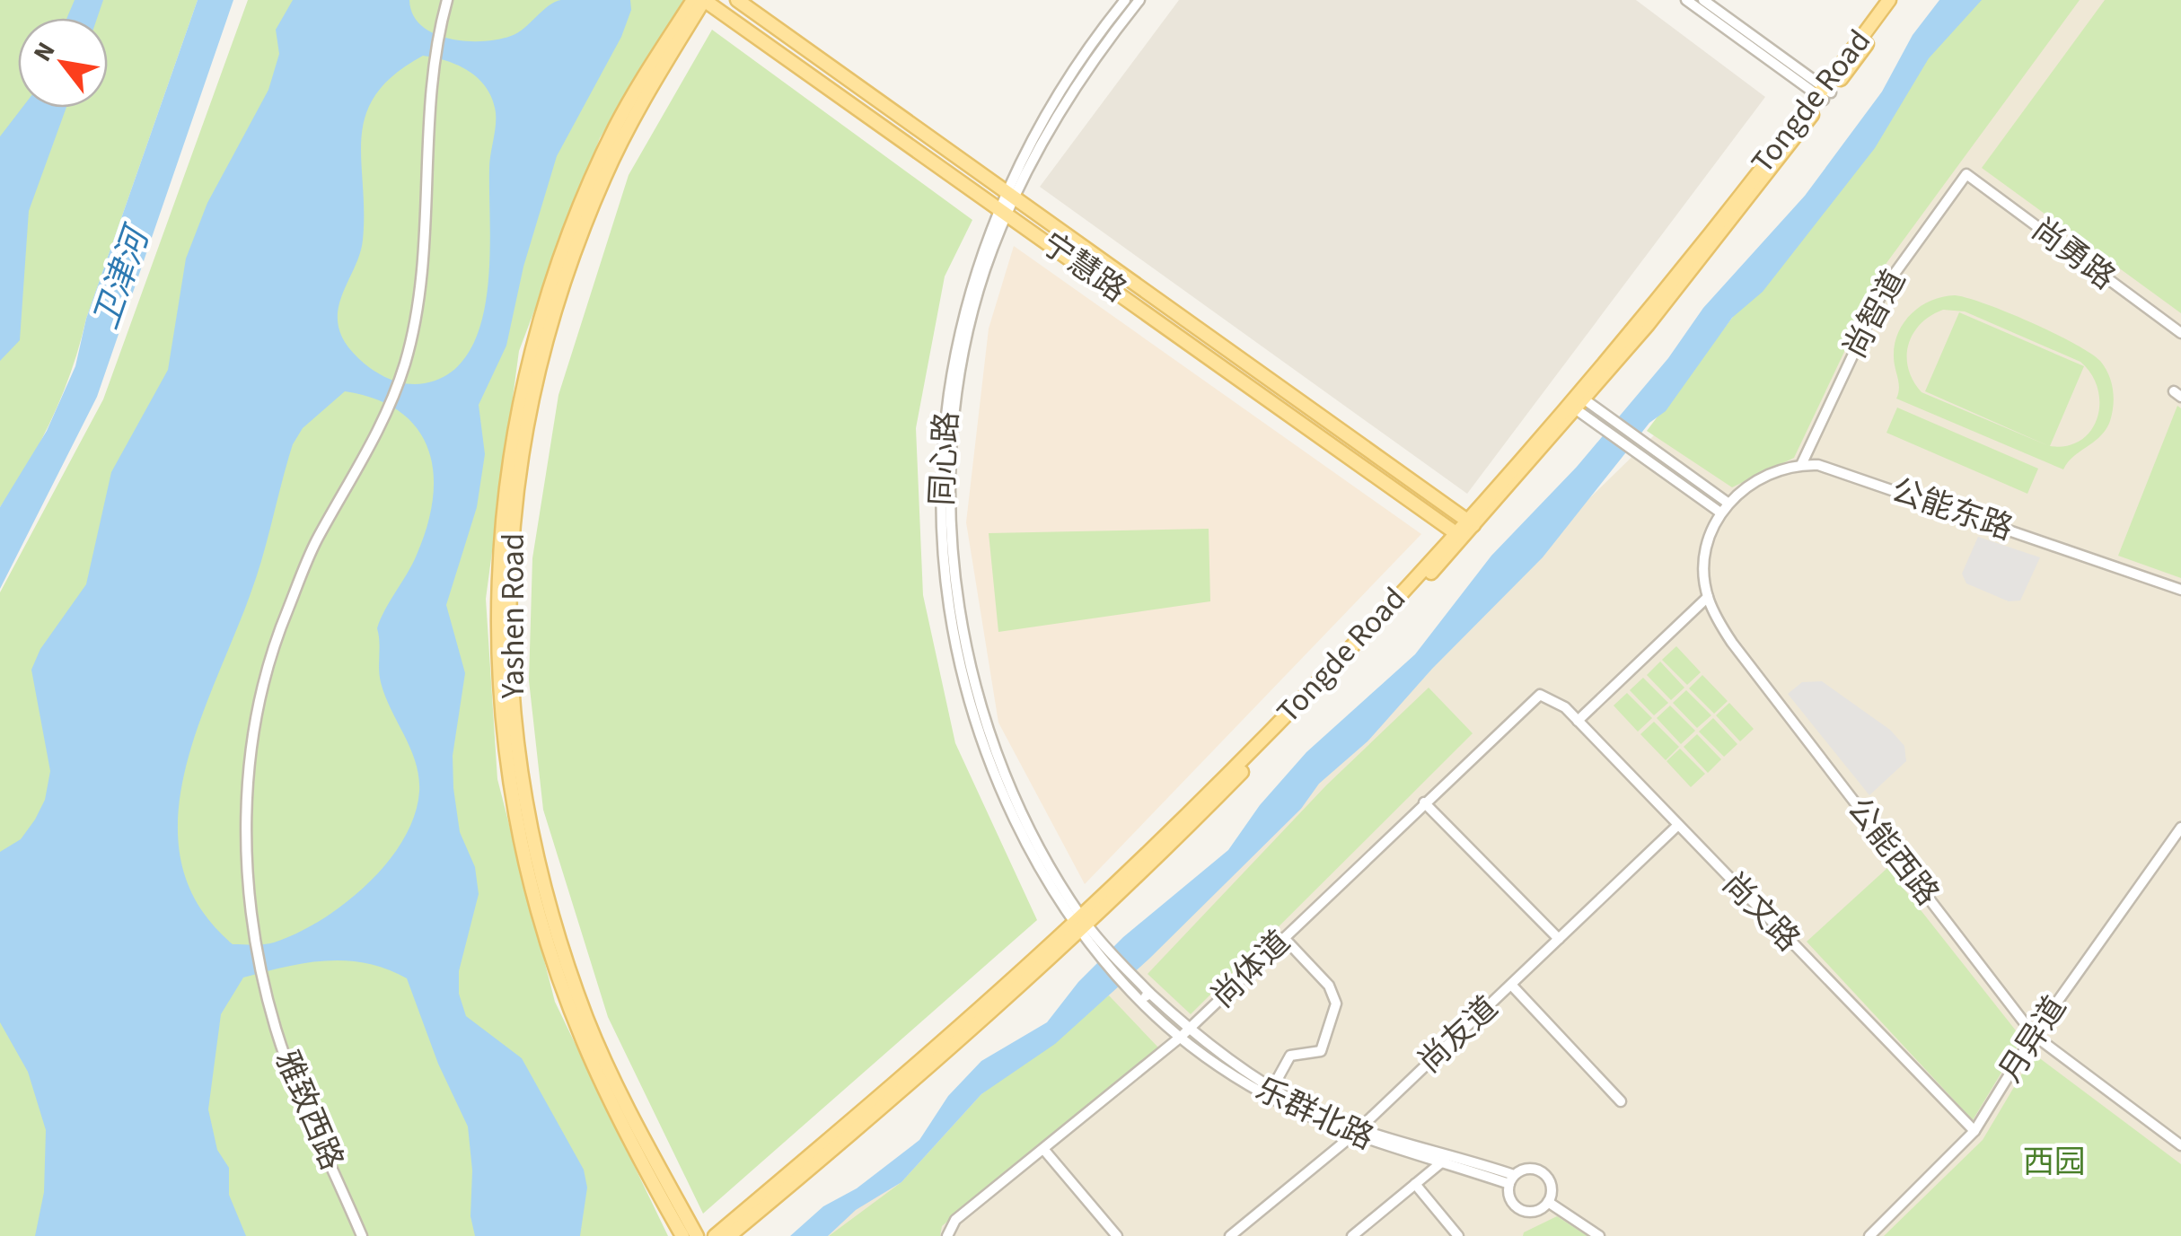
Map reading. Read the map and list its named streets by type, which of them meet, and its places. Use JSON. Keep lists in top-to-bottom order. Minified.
{"streets":{"main road":["Tongde Road","宁慧路","Yashen Road"],"street":["尚勇路","尚智道","同心路","公能东路","公能西路","尚文路","尚体道","尚友道","月异道","雅致西路","乐群北路"]},"crossings":[["Tongde Road","宁慧路"],["Tongde Road","同心路"],["Tongde Road","乐群北路"],["尚勇路","尚智道"],["宁慧路","同心路"],["宁慧路","Yashen Road"],["尚智道","公能东路"],["同心路","乐群北路"],["公能东路","公能西路"],["公能西路","月异道"],["尚文路","尚体道"],["尚文路","尚友道"],["尚文路","月异道"],["尚体道","乐群北路"],["尚友道","乐群北路"]],"water":["卫津河"],"parks":["西园"],"north":"top left"}
